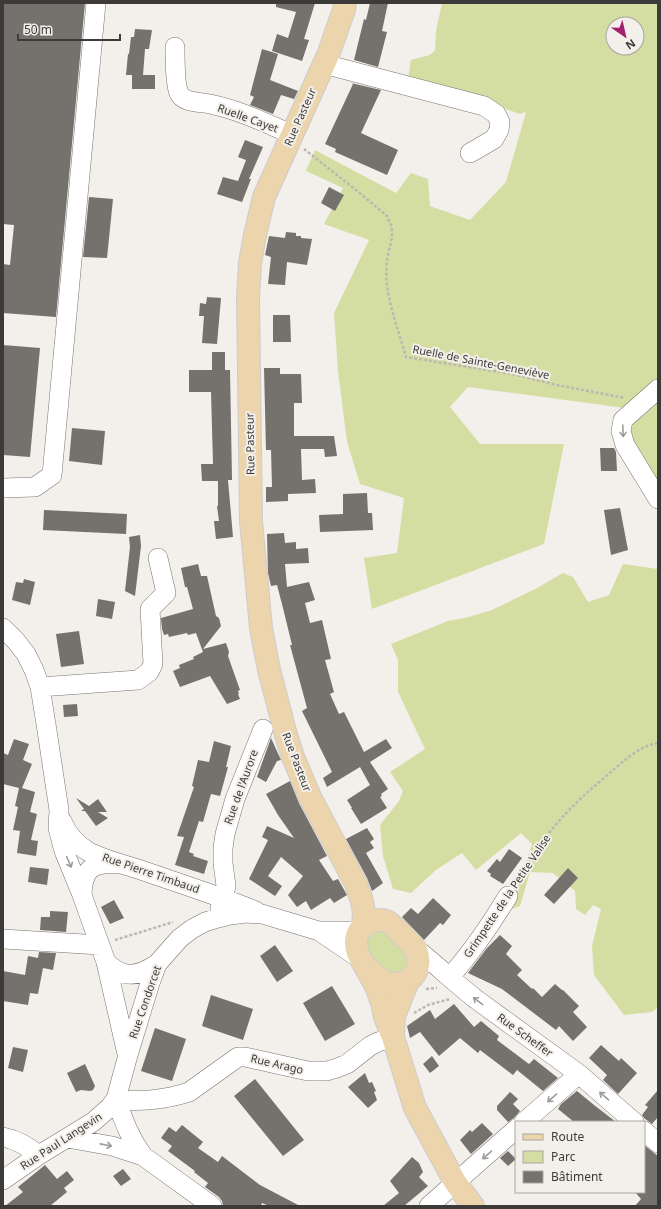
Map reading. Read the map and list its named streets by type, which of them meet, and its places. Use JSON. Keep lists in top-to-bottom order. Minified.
{"streets":{"main road":["Rue Pasteur"],"street":["Ruelle Cayet","Rue de l'Aurore","Rue Pierre Timbaud","Grimpette de la Petite Valise","Rue Condorcet","Rue Scheffer","Rue Arago","Rue Paul Langevin"],"path":["Ruelle de Sainte-Geneviève"]},"crossings":[["Rue Pasteur","Ruelle Cayet"],["Rue Pasteur","Ruelle de Sainte-Geneviève"],["Rue Pasteur","Rue Condorcet"],["Rue Pasteur","Rue Scheffer"],["Rue de l'Aurore","Rue Pierre Timbaud"],["Rue de l'Aurore","Rue Condorcet"],["Rue Pierre Timbaud","Rue Condorcet"],["Grimpette de la Petite Valise","Rue Scheffer"],["Rue Condorcet","Rue Scheffer"],["Rue Condorcet","Rue Arago"],["Rue Condorcet","Rue Paul Langevin"],["Rue Arago","Rue Paul Langevin"]],"one_way":["Rue Scheffer"],"legend":["Route","Parc","Bâtiment"],"scale_bar":"50 m","north":"bottom right"}
